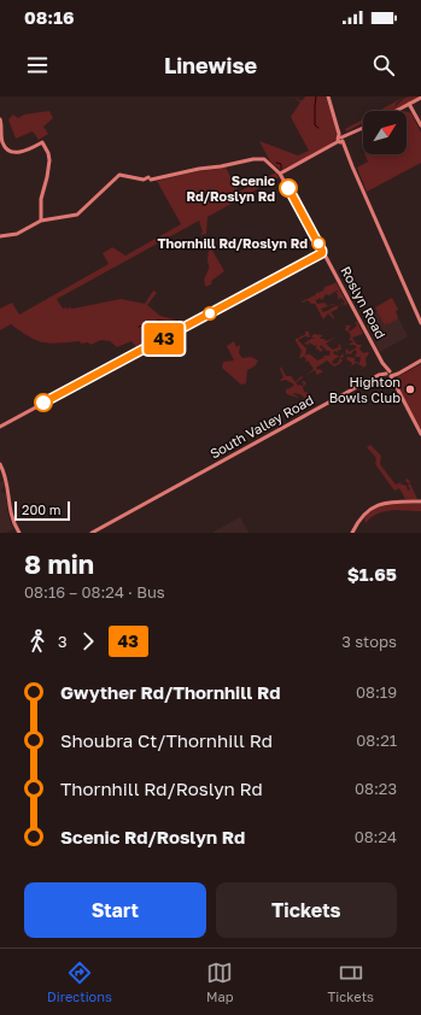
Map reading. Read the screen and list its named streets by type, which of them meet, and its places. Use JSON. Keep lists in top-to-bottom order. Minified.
{"streets":{"street":["Roslyn Road","South Valley Road"]},"crossings":[["Roslyn Road","South Valley Road"]],"places":["Scenic Rd/Roslyn Rd","Thornhill Rd/Roslyn Rd","Highton Bowls Club"],"lines":["bus line 43"],"scale_bar":"200 m","north":"top right","page":{"status":"08:16","header":"Linewise","on_map":"43","scale":"200 m","heading":["8 min","08:16 – 08:24 · Bus","$1.65"],"legs":["3","43","3 stops"],"list":[{"name":"Gwyther Rd/Thornhill Rd","value":"08:19"},{"name":"Shoubra Ct/Thornhill Rd","value":"08:21"},{"name":"Thornhill Rd/Roslyn Rd","value":"08:23"},{"name":"Scenic Rd/Roslyn Rd","value":"08:24"}],"buttons":["Start","Tickets"],"tabs":["Directions","Map","Tickets"]}}
